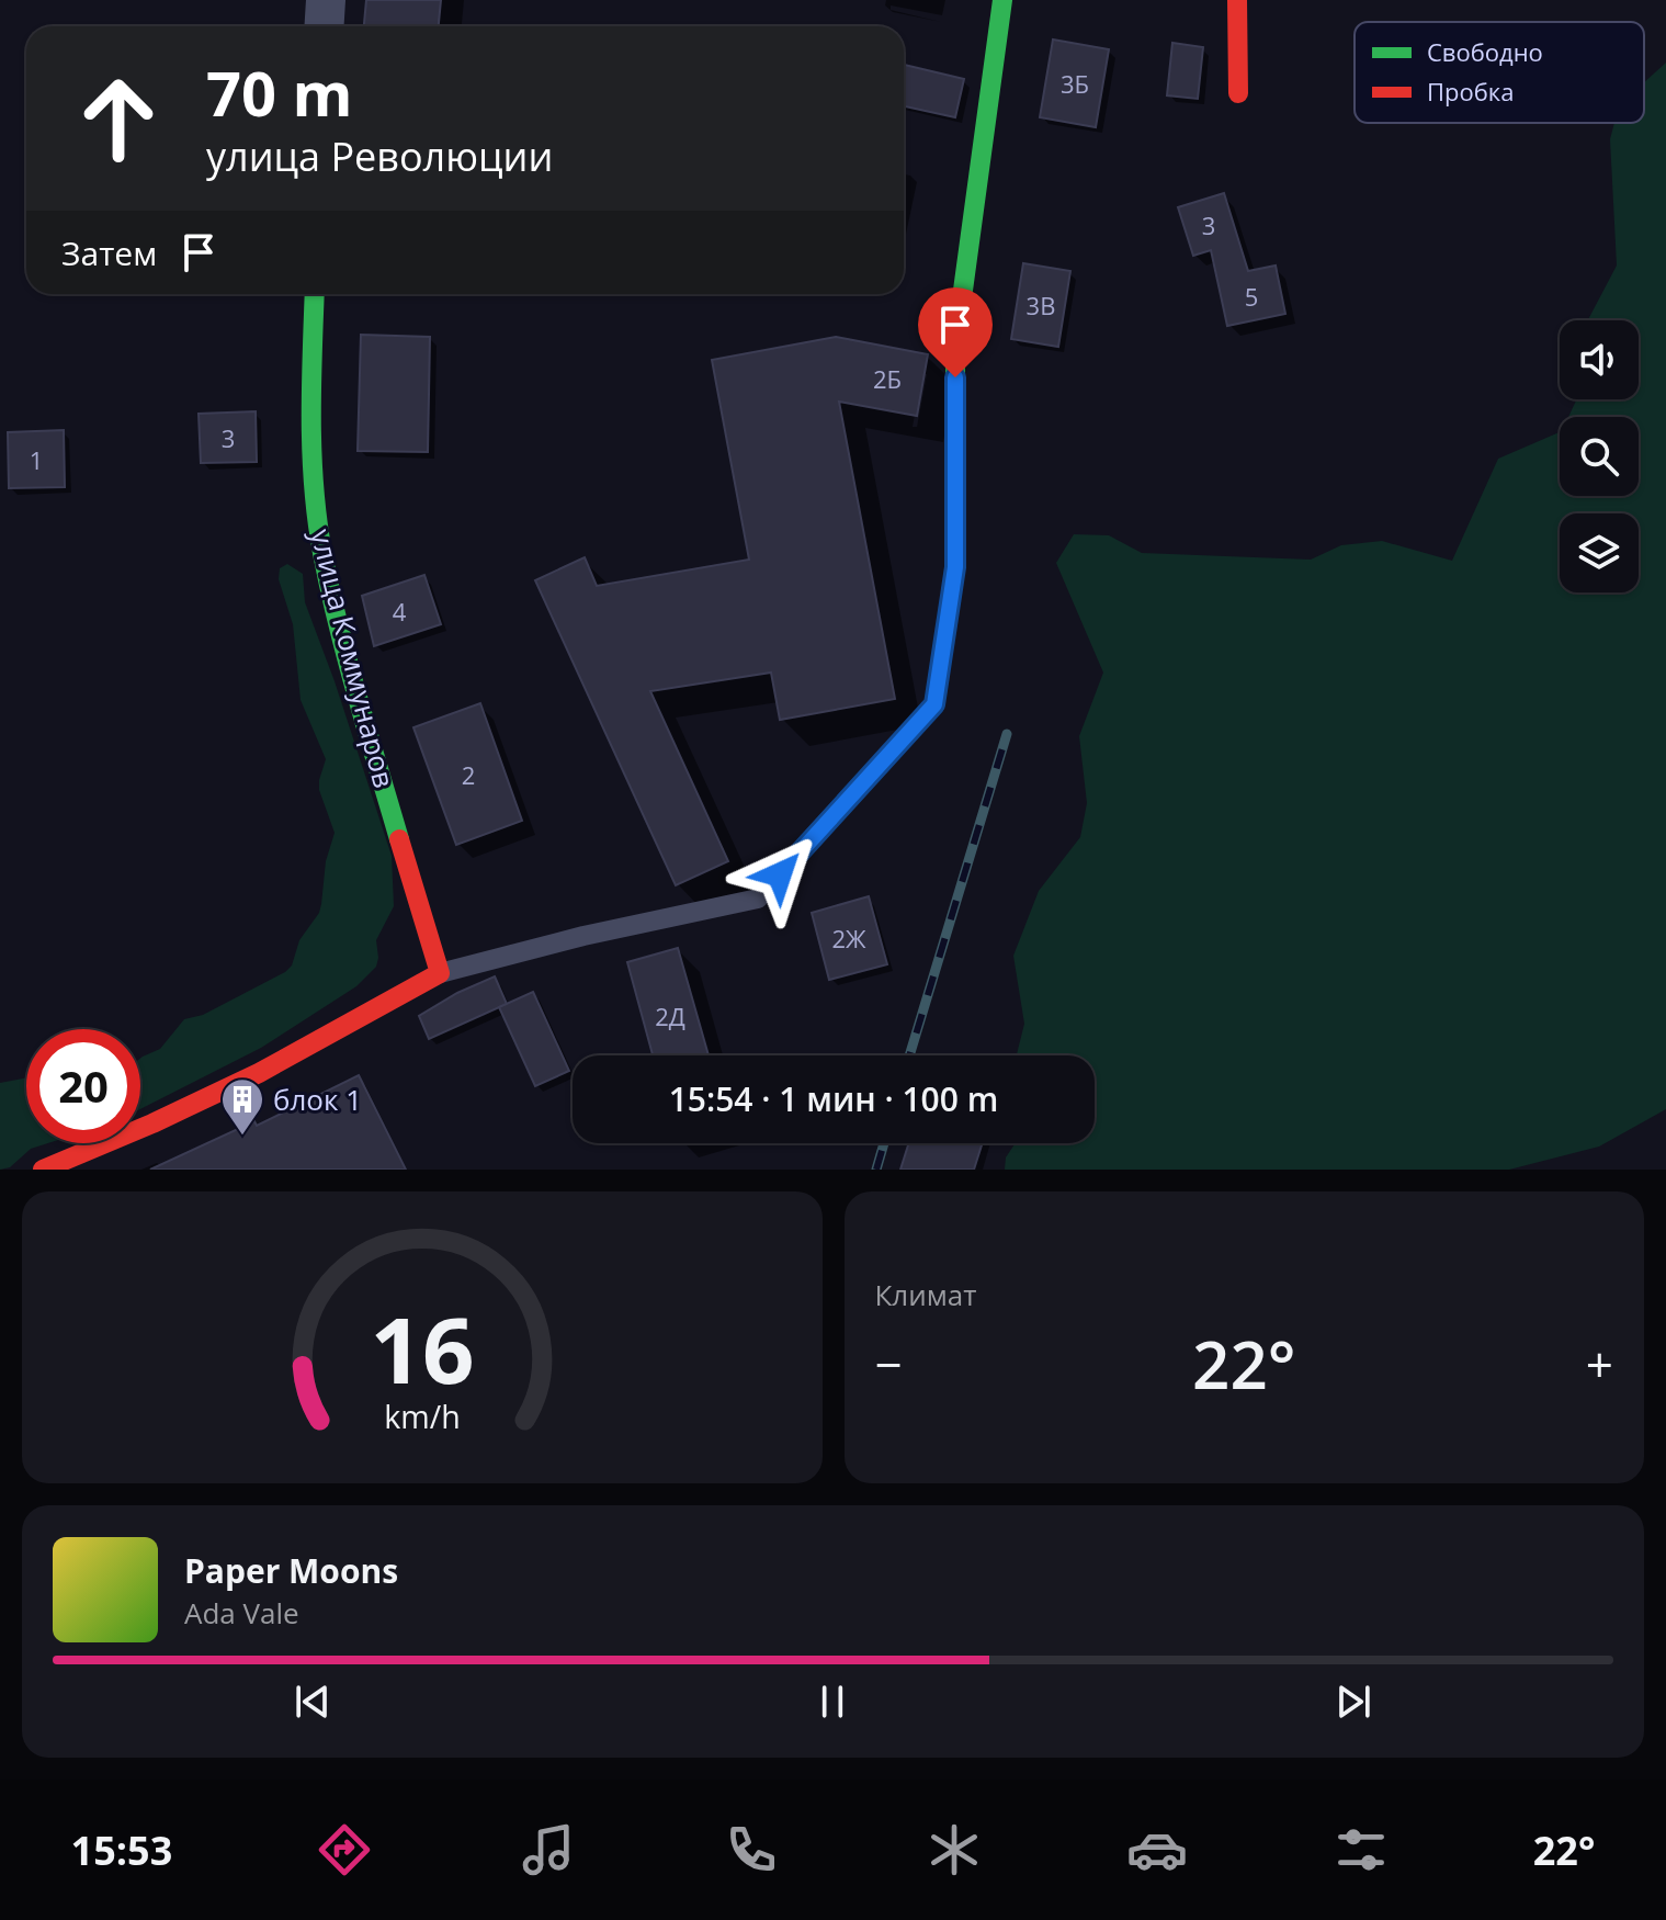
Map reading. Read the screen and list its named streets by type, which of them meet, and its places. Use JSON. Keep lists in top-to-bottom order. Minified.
{"streets":{"street":["улица Коммунаров"]},"places":{"building":["блок 1"]},"house_numbers":["3Б","3","5","3В","2Б","3","1","4","2","2Ж","2Д"],"legend":["Свободно","Пробка"],"page":{"turn":["70 m","улица Революции"],"then":"Затем","limit":"20","trip":"15:54 · 1 мин · 100 m","tile":"Климат","heat":["−","22°","+"],"song":["Paper Moons","Ada Vale"],"tabs":["15:53","22°"],"gauge":["16","km/h"]}}
